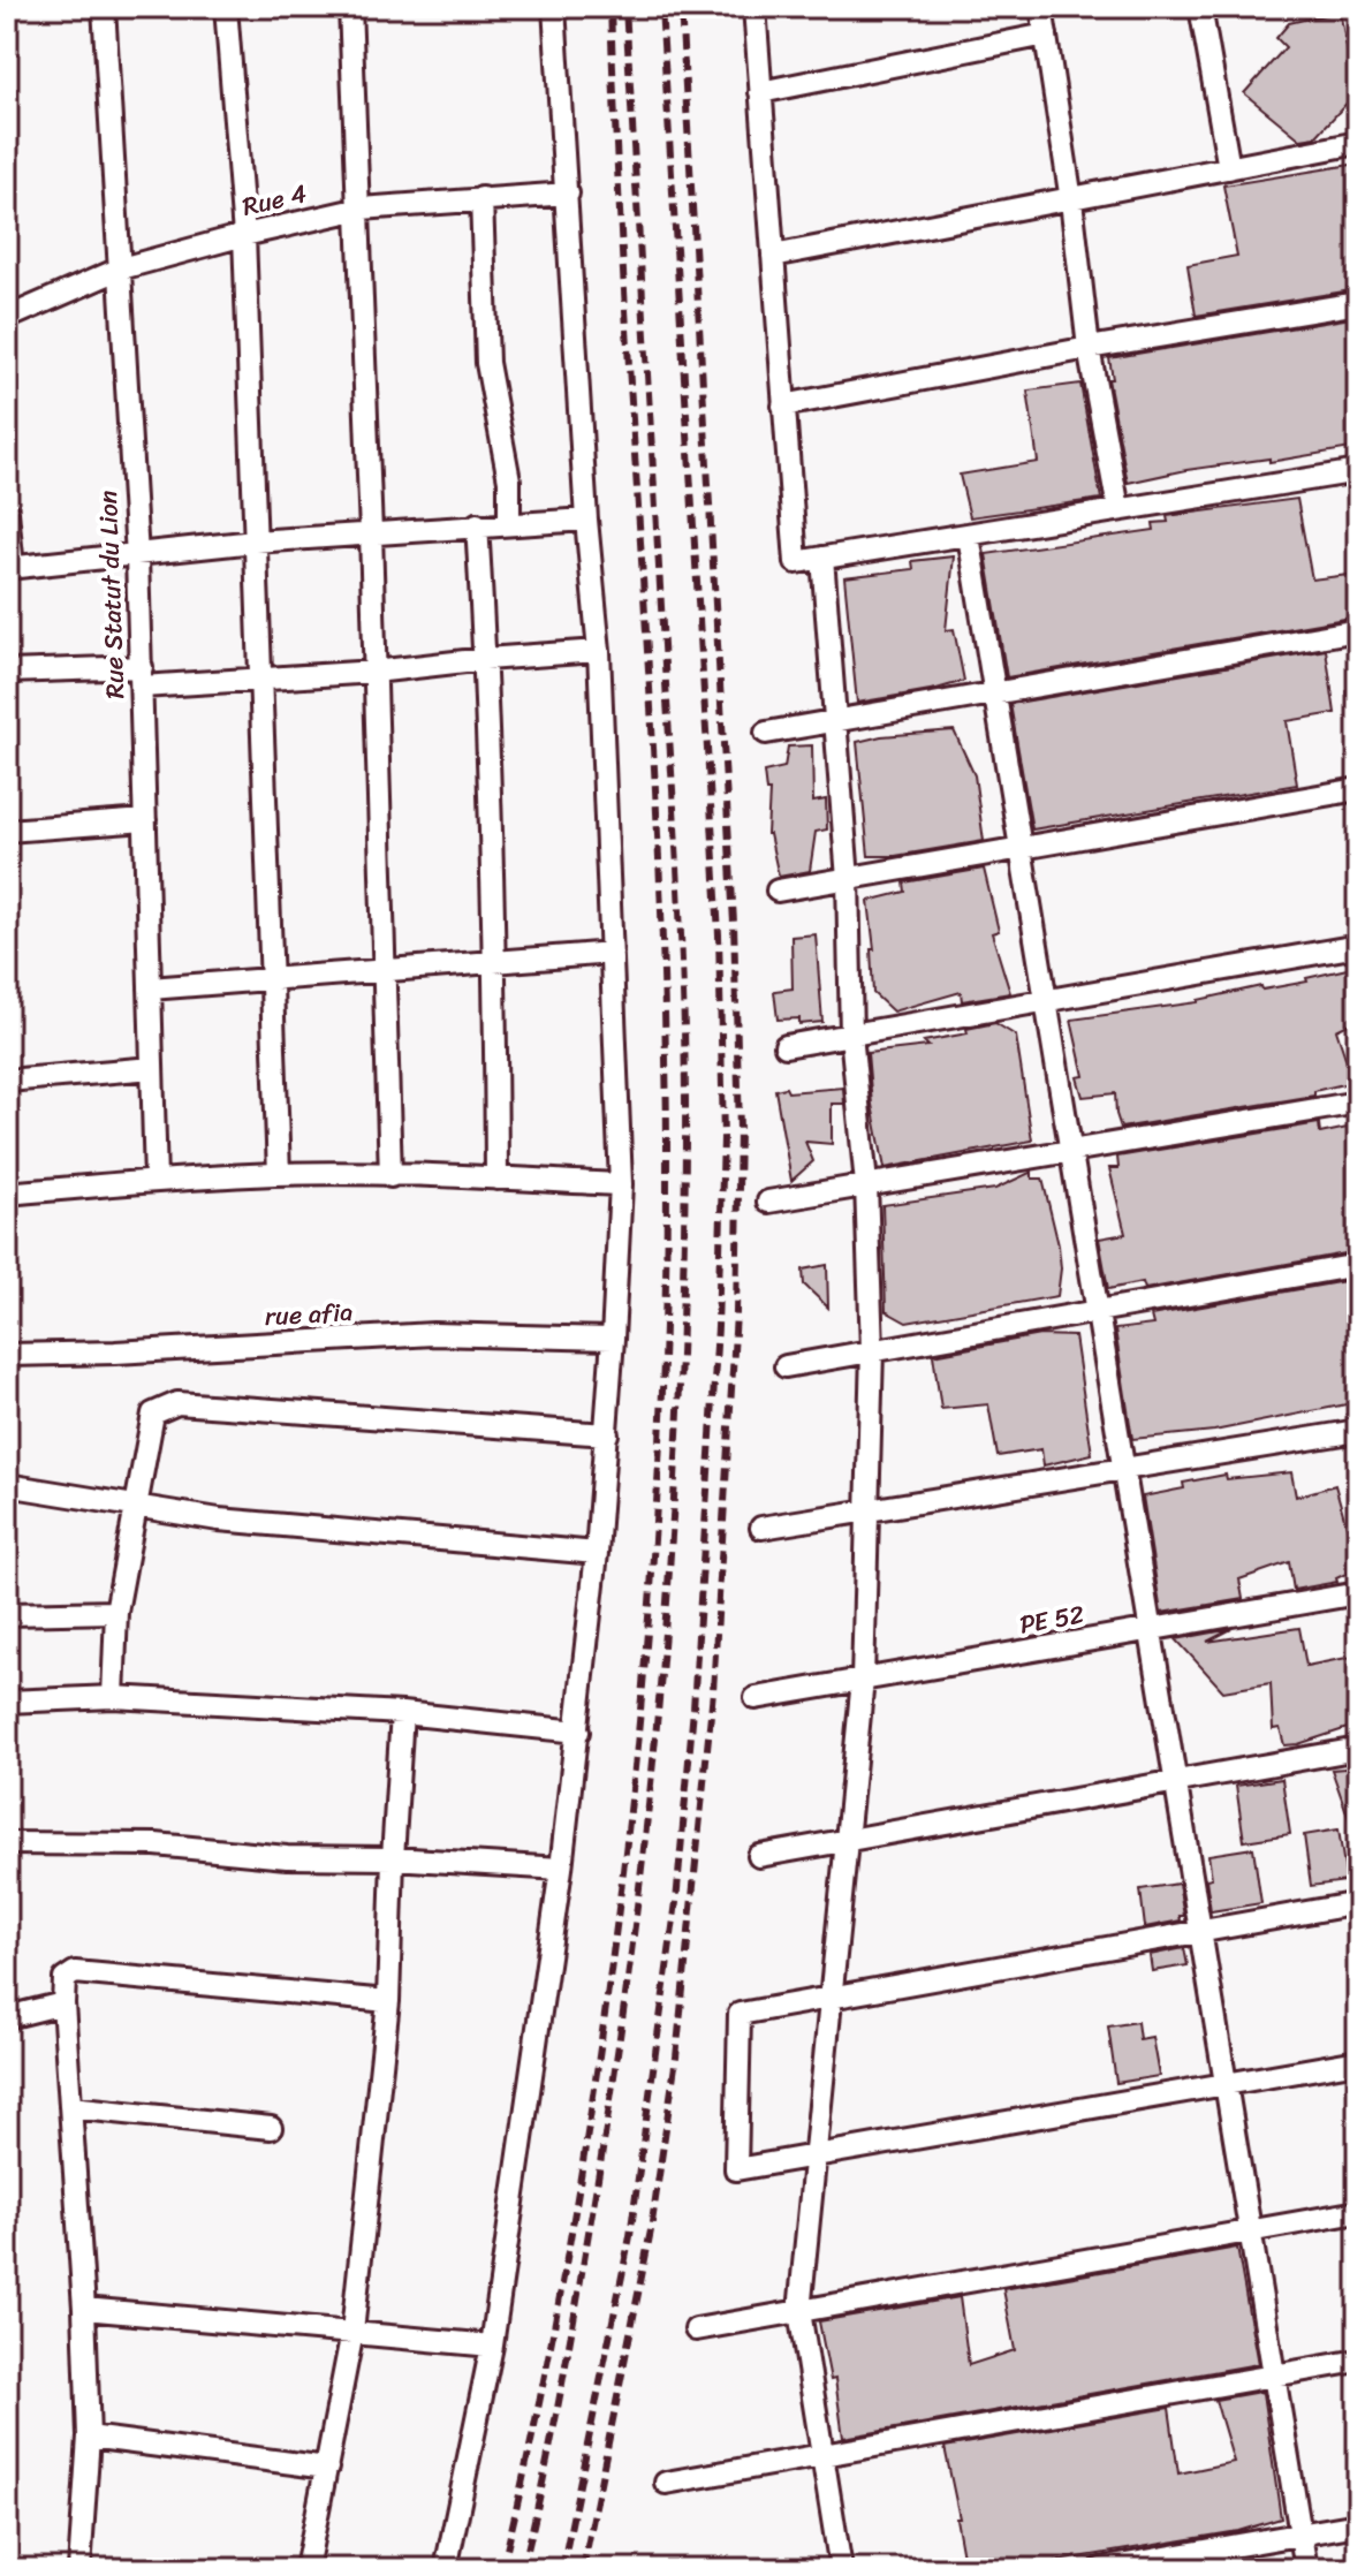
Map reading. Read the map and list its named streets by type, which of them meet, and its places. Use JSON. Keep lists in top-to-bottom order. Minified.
{"streets":{"street":["Rue 4","Rue Statut du Lion","rue afia","PE 52"]},"crossings":[["Rue 4","Rue Statut du Lion"]]}
